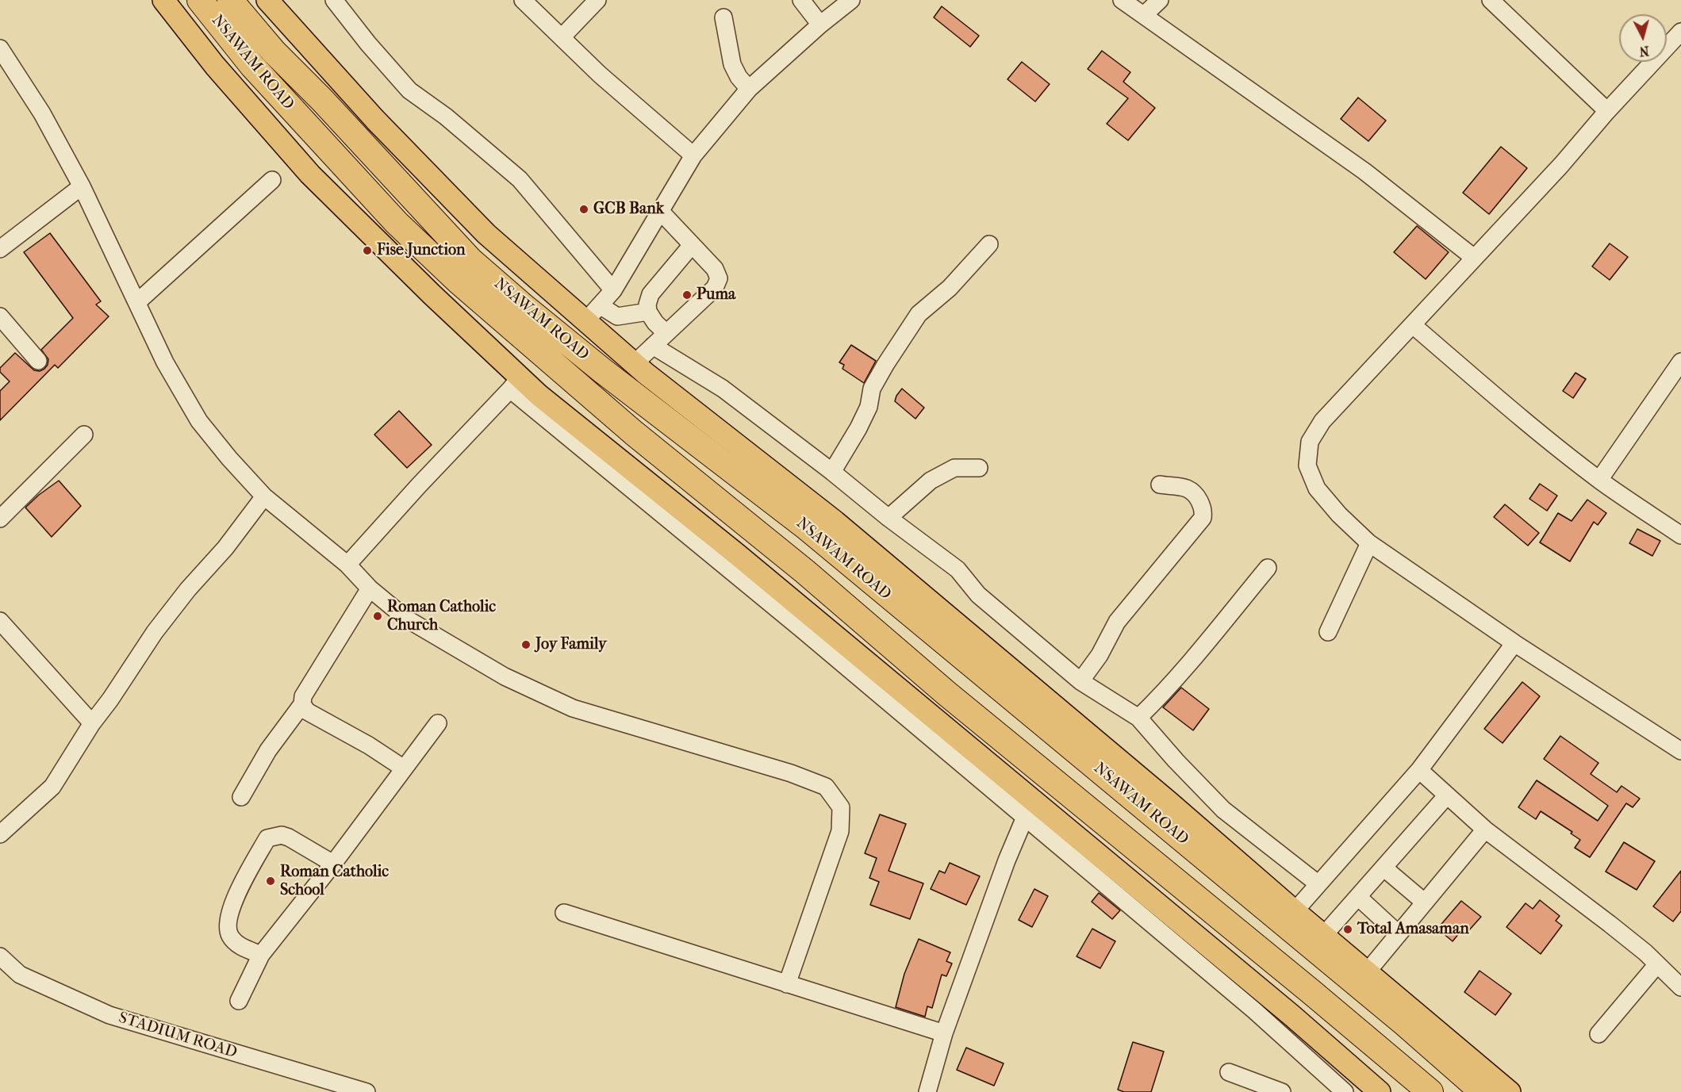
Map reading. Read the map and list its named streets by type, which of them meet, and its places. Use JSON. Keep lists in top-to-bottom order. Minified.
{"streets":{"highway":["NSAWAM ROAD"],"street":["STADIUM ROAD"]},"places":["GCB Bank","Fise Junction","Puma","Roman Catholic Church","Joy Family","Roman Catholic School","Total Amasaman"],"north":"bottom"}
